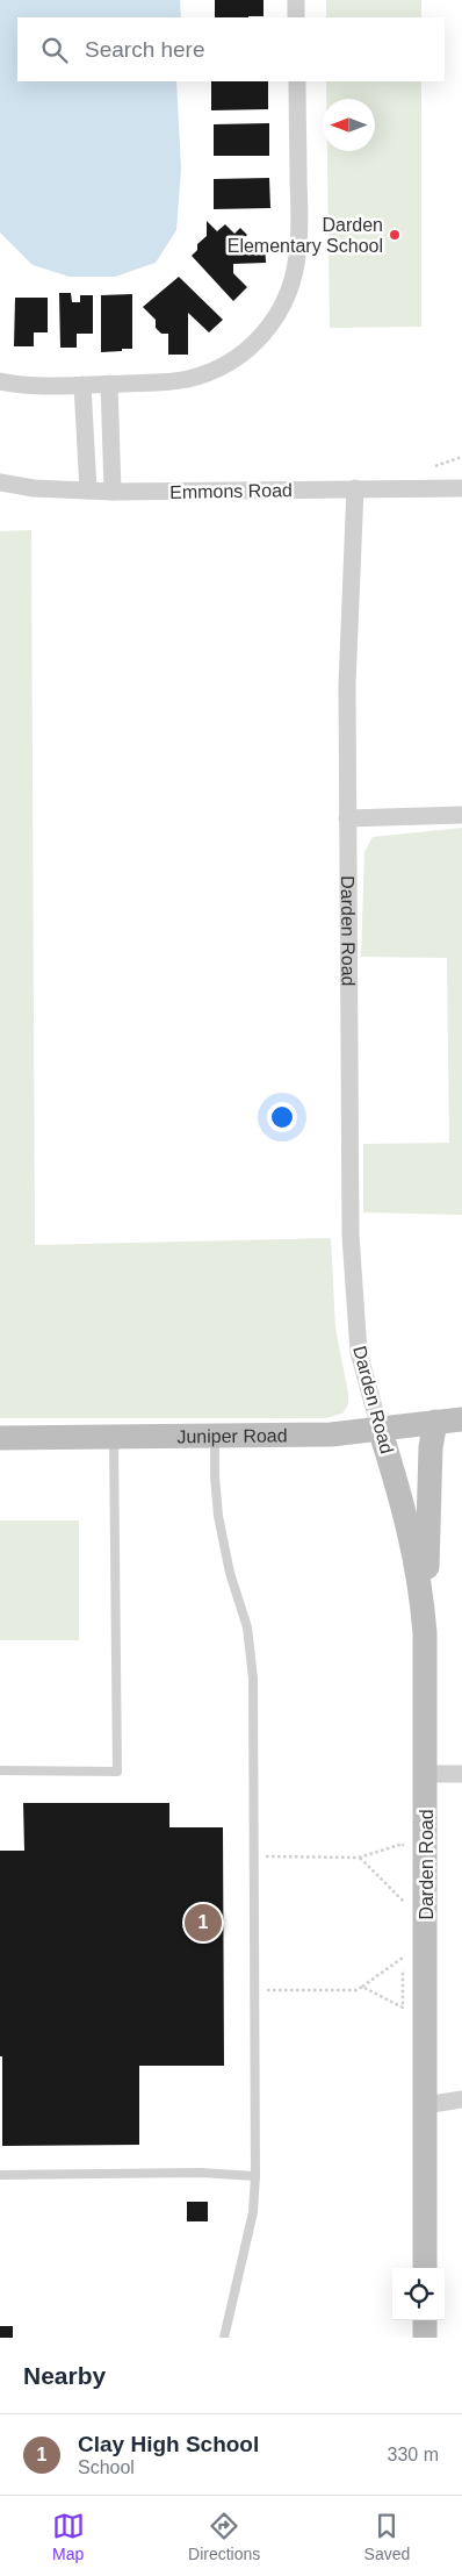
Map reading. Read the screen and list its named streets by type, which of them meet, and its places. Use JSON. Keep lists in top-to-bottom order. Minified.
{"streets":{"street":["Emmons Road","Darden Road","Juniper Road"]},"crossings":[["Emmons Road","Darden Road"],["Darden Road","Juniper Road"]],"places":["Darden Elementary School"],"north":"left","page":{"search":"Search here","pins":"1","heading":"Nearby","list":[{"mark":"1","name":"Clay High School","note":"School","value":"330 m"}],"nav":["Map","Directions","Saved"]}}
